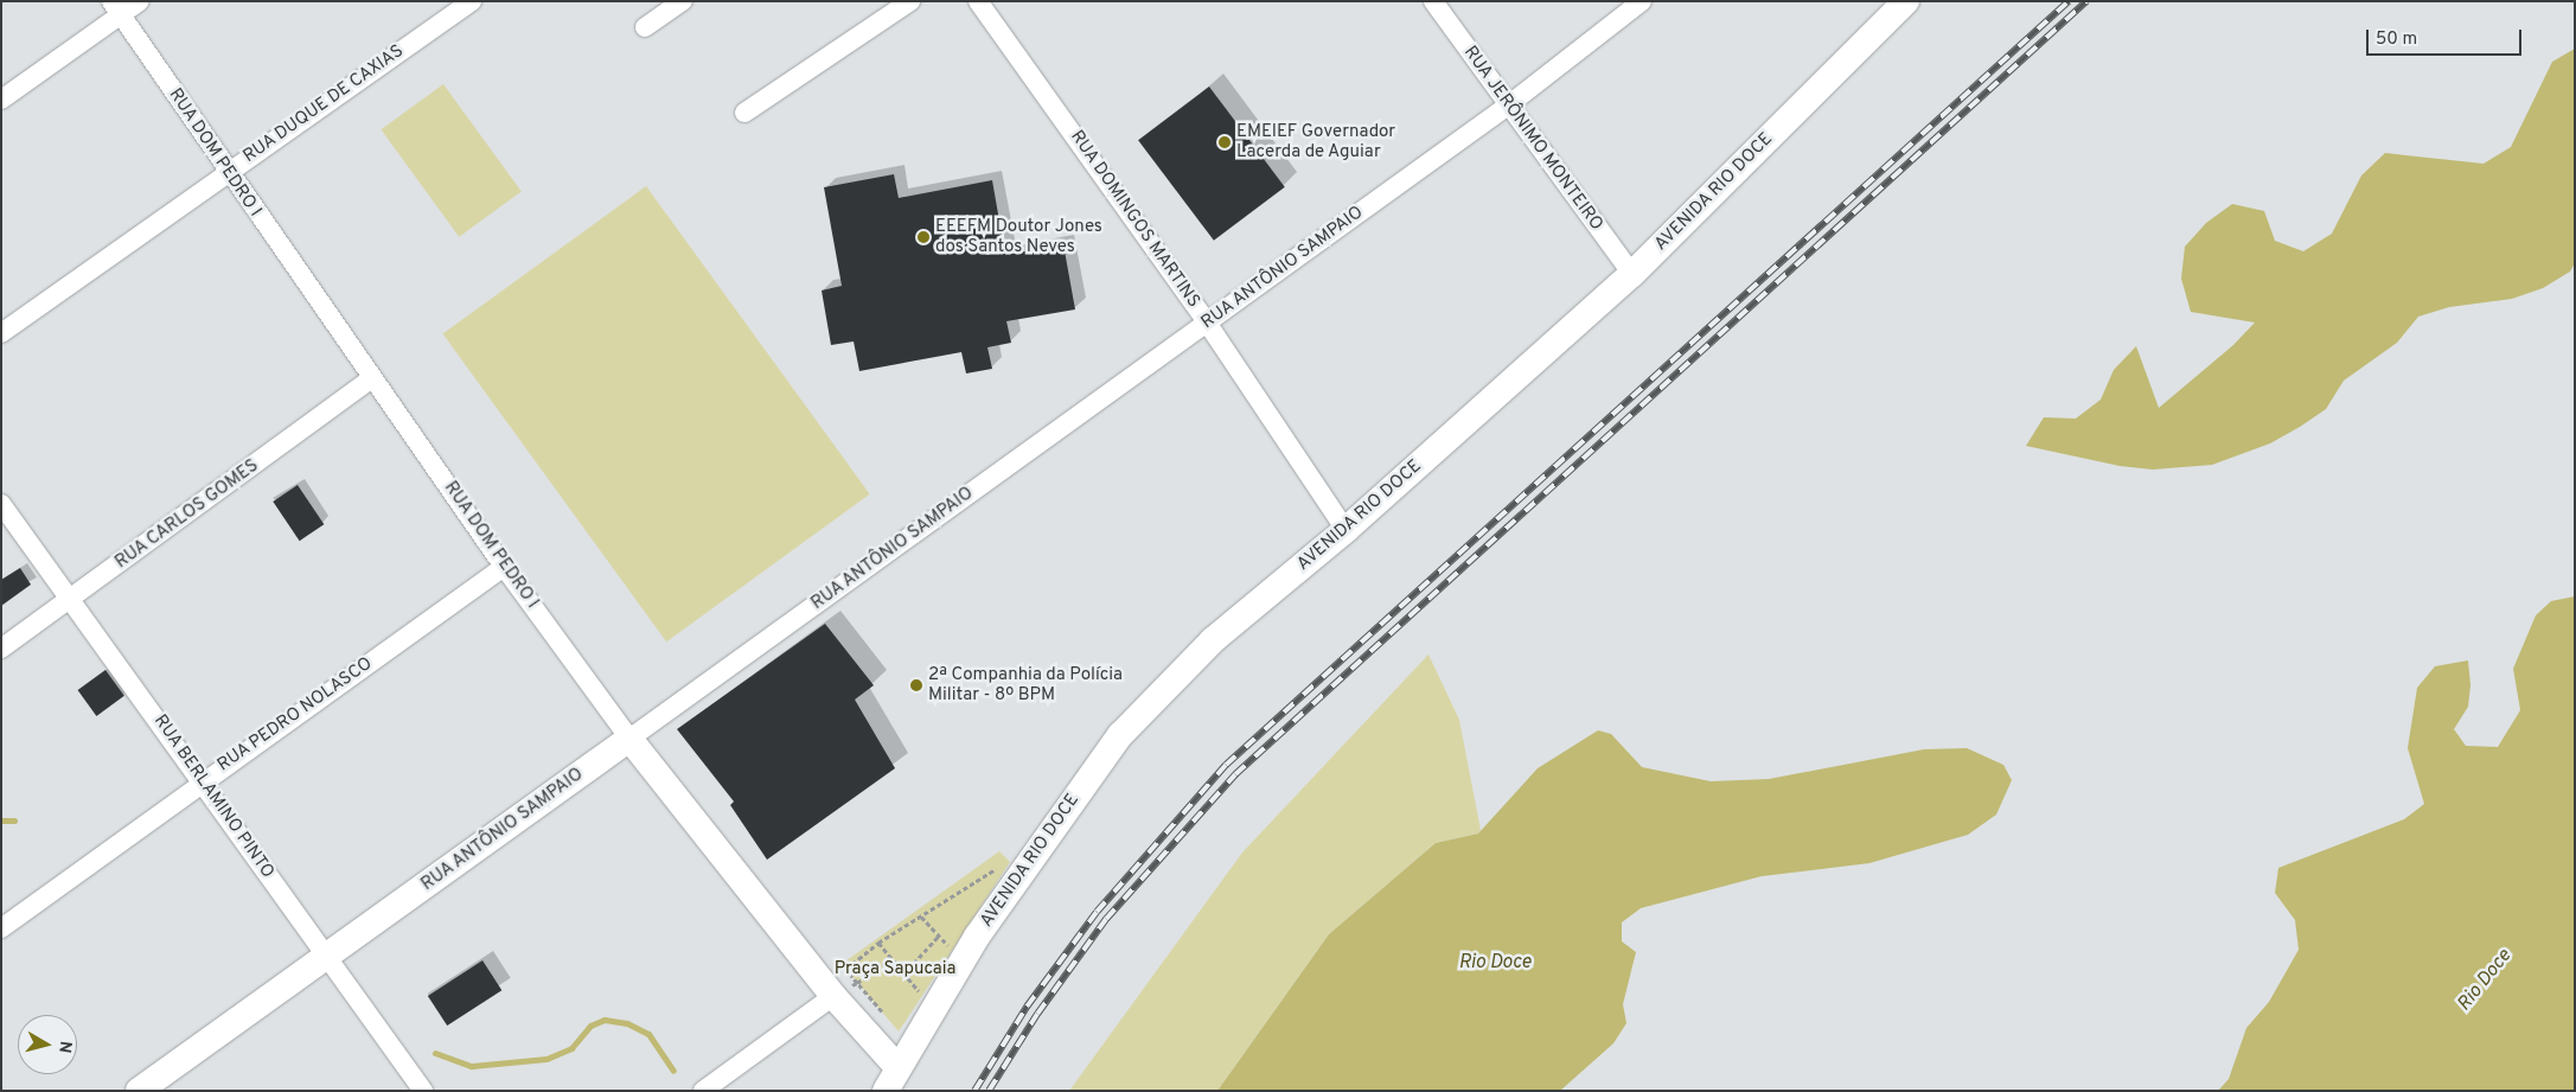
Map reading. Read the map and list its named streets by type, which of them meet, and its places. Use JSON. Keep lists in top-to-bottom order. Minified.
{"streets":{"street":["RUA DUQUE DE CAXIAS","RUA JERÔNIMO MONTEIRO","RUA DOM PEDRO I","AVENIDA RIO DOCE","RUA DOMINGOS MARTINS","RUA ANTÔNIO SAMPAIO","RUA CARLOS GOMES","RUA PEDRO NOLASCO","RUA BERLAMINO PINTO"]},"crossings":[["RUA DUQUE DE CAXIAS","RUA DOM PEDRO I"],["RUA JERÔNIMO MONTEIRO","AVENIDA RIO DOCE"],["RUA JERÔNIMO MONTEIRO","RUA ANTÔNIO SAMPAIO"],["RUA DOM PEDRO I","AVENIDA RIO DOCE"],["RUA DOM PEDRO I","RUA ANTÔNIO SAMPAIO"],["RUA DOM PEDRO I","RUA CARLOS GOMES"],["RUA DOM PEDRO I","RUA PEDRO NOLASCO"],["AVENIDA RIO DOCE","RUA DOMINGOS MARTINS"],["RUA DOMINGOS MARTINS","RUA ANTÔNIO SAMPAIO"],["RUA ANTÔNIO SAMPAIO","RUA BERLAMINO PINTO"],["RUA CARLOS GOMES","RUA BERLAMINO PINTO"],["RUA PEDRO NOLASCO","RUA BERLAMINO PINTO"]],"water":["Rio Doce"],"parks":["Praça Sapucaia"],"places":["EMEIEF Governador Lacerda de Aguiar","EEEFM Doutor Jones dos Santos Neves","2ª Companhia da Polícia Militar - 8º BPM"],"scale_bar":"50 m","north":"right"}
